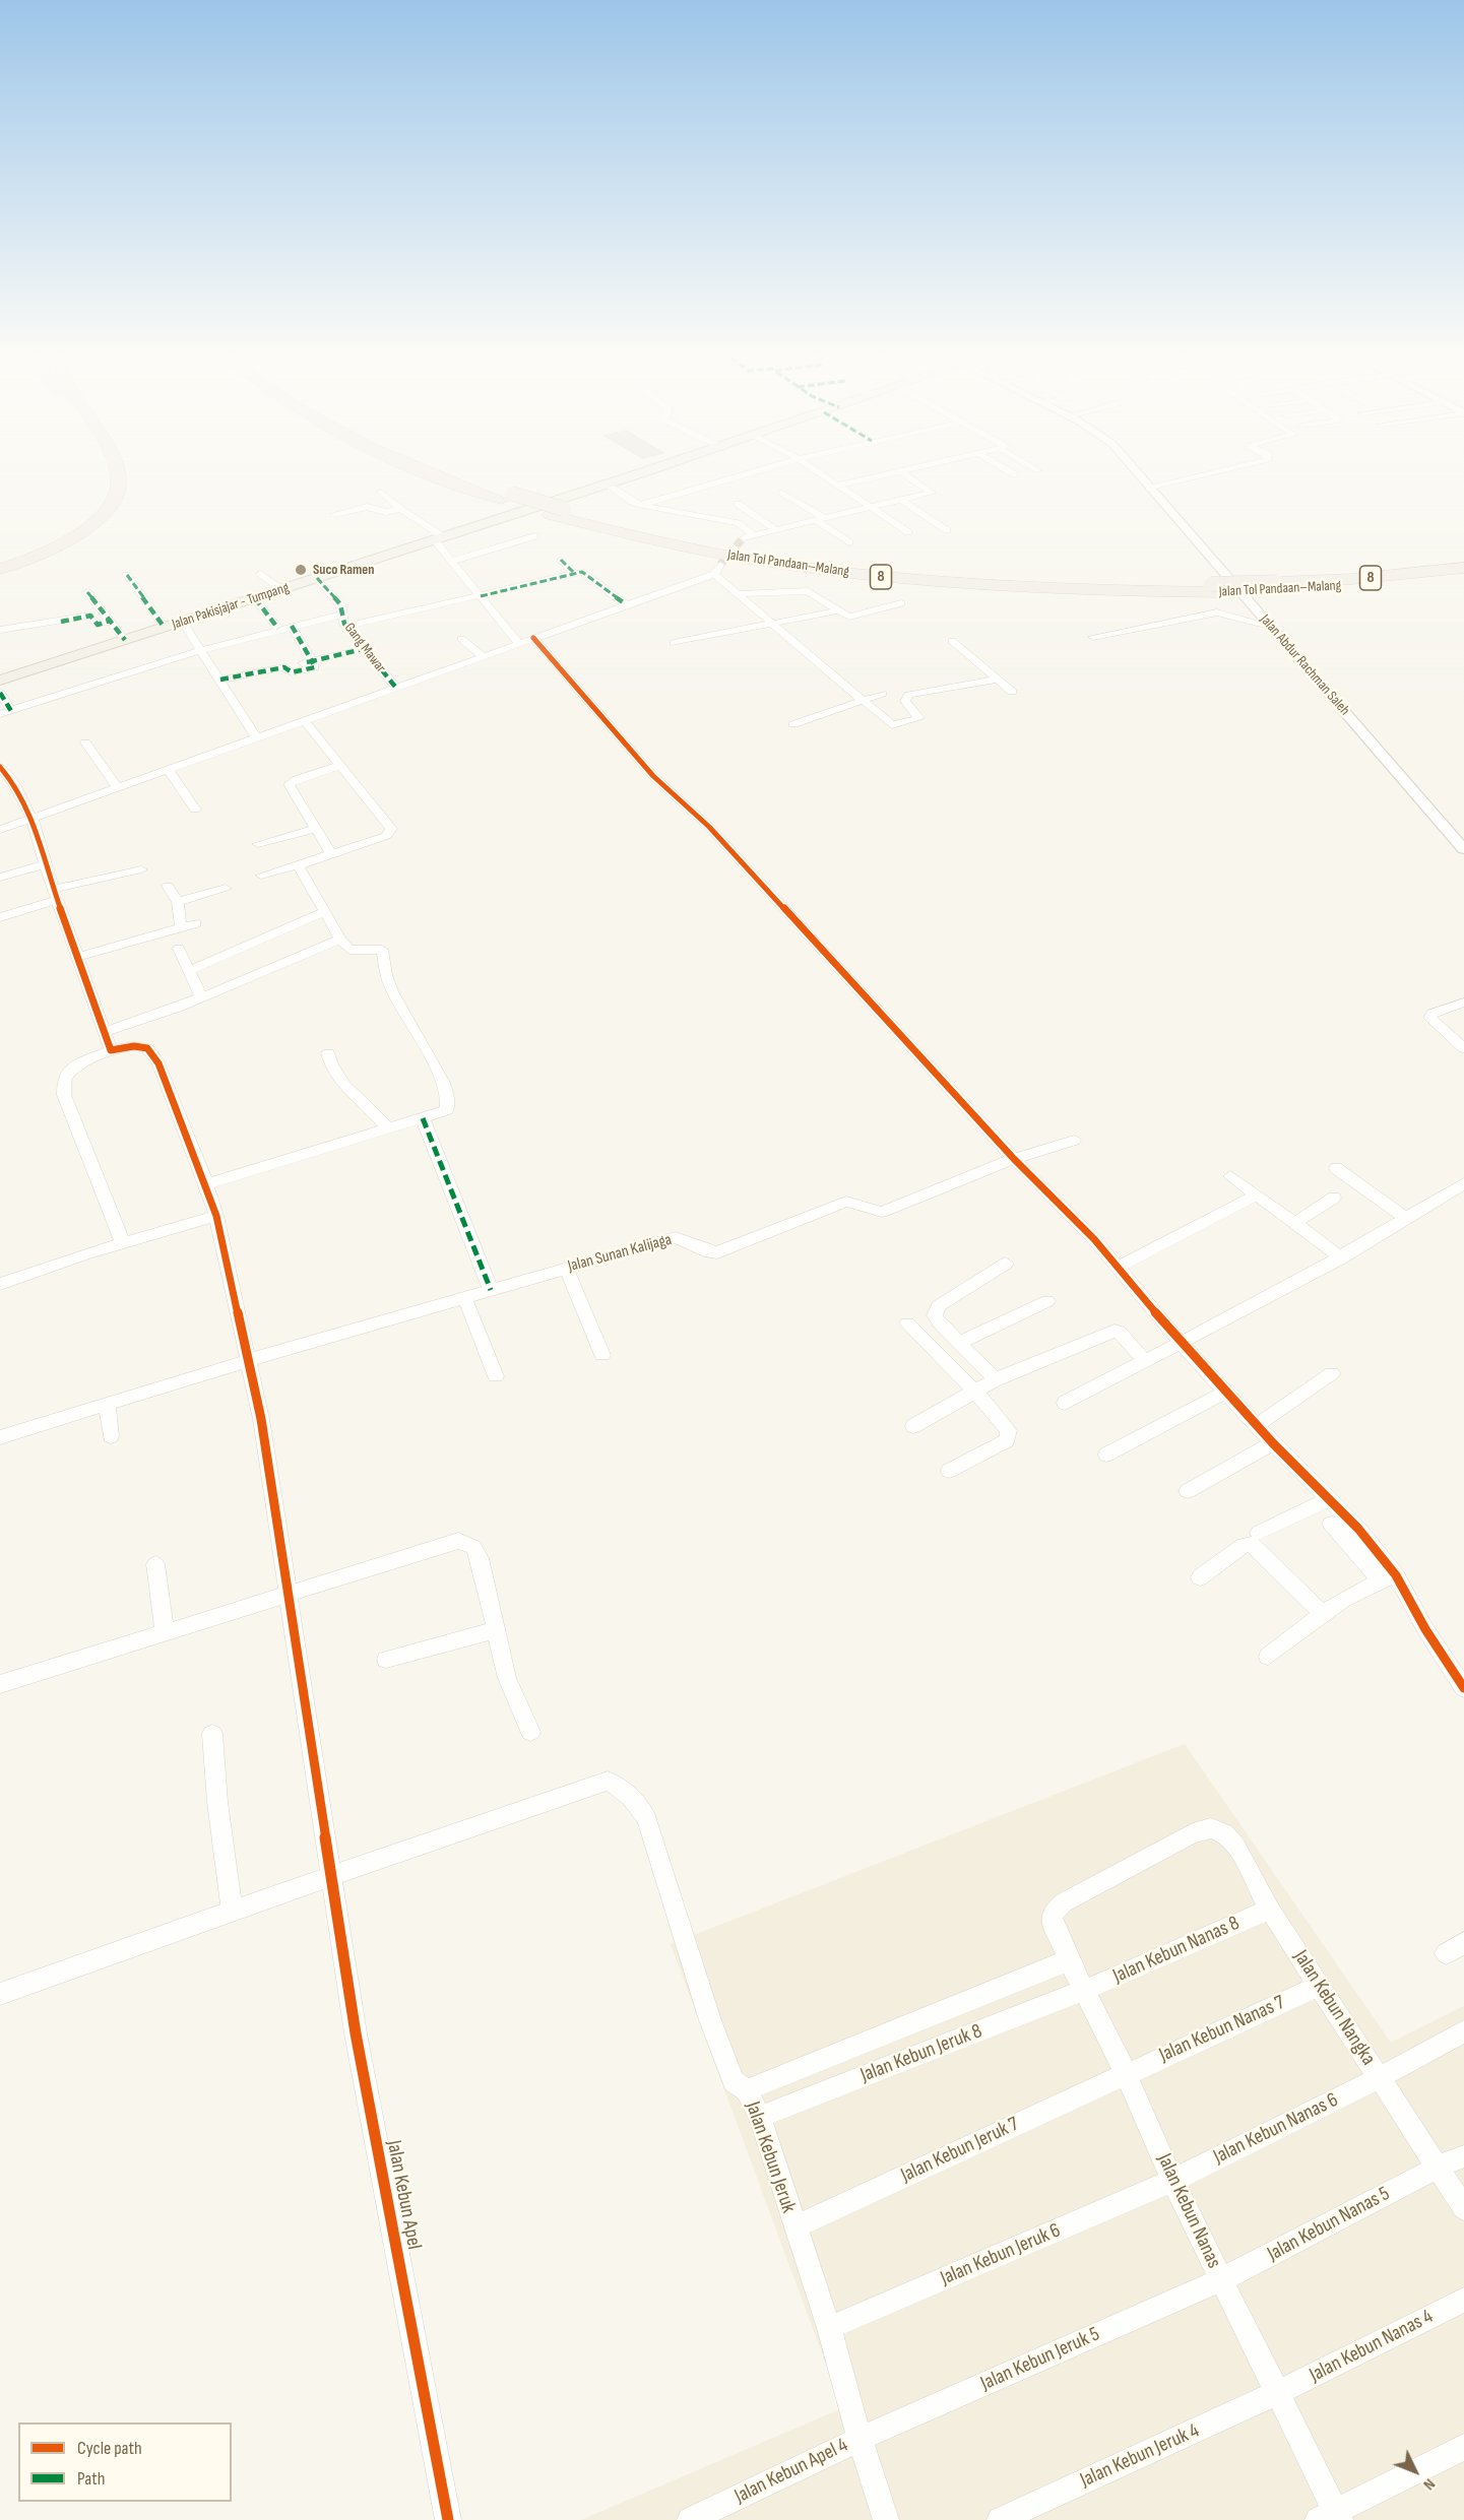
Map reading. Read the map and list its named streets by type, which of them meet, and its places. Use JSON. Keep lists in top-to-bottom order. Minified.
{"streets":{"highway":["Jalan Tol Pandaan–Malang","8"],"main road":["Jalan Pakisjajar - Tumpang"],"street":["Gang Mawar","Jalan Abdur Rachman Saleh","Jalan Sunan Kalijaga","Jalan Kebun Nanas 8","Jalan Kebun Nangka","Jalan Kebun Nanas 7","Jalan Kebun Jeruk 8","Jalan Kebun Nanas 6","Jalan Kebun Jeruk 7","Jalan Kebun Jeruk","Jalan Kebun Apel","Jalan Kebun Nanas","Jalan Kebun Nanas 5","Jalan Kebun Jeruk 6","Jalan Kebun Nanas 4","Jalan Kebun Jeruk 5","Jalan Kebun Jeruk 4","Jalan Kebun Apel 4"]},"crossings":[["Jalan Pakisjajar - Tumpang","Gang Mawar"],["Jalan Sunan Kalijaga","Jalan Kebun Apel"],["Jalan Kebun Nanas 8","Jalan Kebun Nangka"],["Jalan Kebun Nanas 8","Jalan Kebun Jeruk 8"],["Jalan Kebun Nanas 8","Jalan Kebun Nanas"],["Jalan Kebun Nangka","Jalan Kebun Nanas 7"],["Jalan Kebun Nangka","Jalan Kebun Nanas 6"],["Jalan Kebun Nangka","Jalan Kebun Nanas"],["Jalan Kebun Nangka","Jalan Kebun Nanas 5"],["Jalan Kebun Nanas 7","Jalan Kebun Jeruk 7"],["Jalan Kebun Nanas 7","Jalan Kebun Nanas"],["Jalan Kebun Jeruk 8","Jalan Kebun Jeruk"],["Jalan Kebun Jeruk 8","Jalan Kebun Nanas"],["Jalan Kebun Nanas 6","Jalan Kebun Nanas"],["Jalan Kebun Nanas 6","Jalan Kebun Jeruk 6"],["Jalan Kebun Jeruk 7","Jalan Kebun Jeruk"],["Jalan Kebun Jeruk 7","Jalan Kebun Nanas"],["Jalan Kebun Jeruk","Jalan Kebun Nanas"],["Jalan Kebun Jeruk","Jalan Kebun Jeruk 6"],["Jalan Kebun Jeruk","Jalan Kebun Jeruk 5"],["Jalan Kebun Jeruk","Jalan Kebun Apel 4"],["Jalan Kebun Nanas","Jalan Kebun Nanas 5"],["Jalan Kebun Nanas","Jalan Kebun Jeruk 6"],["Jalan Kebun Nanas","Jalan Kebun Nanas 4"],["Jalan Kebun Nanas","Jalan Kebun Jeruk 5"],["Jalan Kebun Nanas","Jalan Kebun Jeruk 4"],["Jalan Kebun Nanas 5","Jalan Kebun Jeruk 5"],["Jalan Kebun Nanas 4","Jalan Kebun Jeruk 4"],["Jalan Kebun Jeruk 5","Jalan Kebun Apel 4"]],"places":["Suco Ramen"],"legend":["Cycle path","Path"],"north":"bottom right"}
